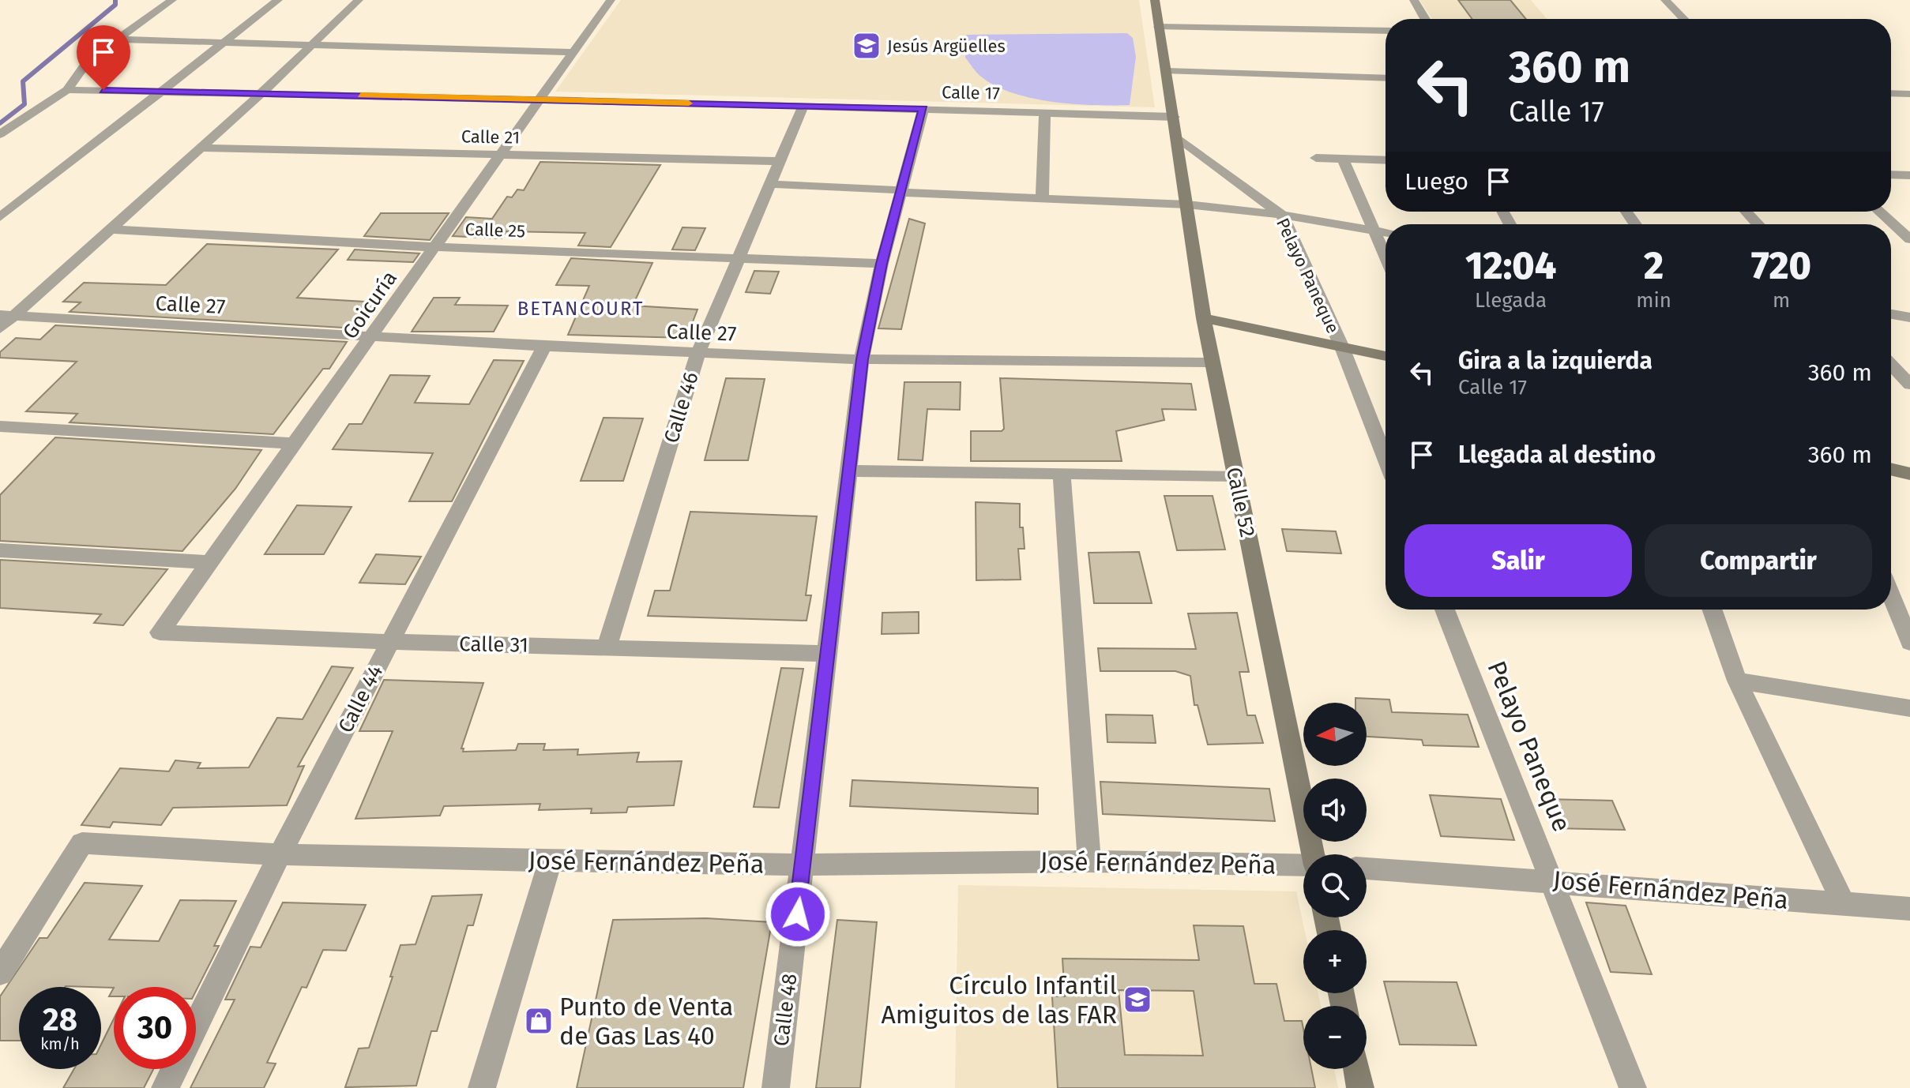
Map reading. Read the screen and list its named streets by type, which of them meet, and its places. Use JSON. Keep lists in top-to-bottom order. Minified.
{"streets":{"street":["Calle 17","Calle 21","Calle 25","Pelayo Paneque","Calle 27","Goicuría","Calle 46","Calle 52","Calle 31","Calle 44","José Fernández Peña","Calle 48"]},"crossings":[["Calle 17","Goicuría"],["Calle 17","Calle 46"],["Calle 17","Calle 48"],["Calle 21","Goicuría"],["Calle 21","Calle 46"],["Calle 25","Goicuría"],["Calle 25","Calle 46"],["Calle 25","Calle 48"],["Pelayo Paneque","Calle 52"],["Pelayo Paneque","José Fernández Peña"],["Calle 27","Goicuría"],["Calle 27","Calle 46"],["Calle 27","Calle 52"],["Calle 27","Calle 44"],["Calle 27","Calle 48"],["Goicuría","Calle 31"],["Calle 46","Calle 31"],["Calle 31","Calle 44"],["Calle 31","Calle 48"],["Calle 44","José Fernández Peña"],["José Fernández Peña","Calle 48"]],"districts":["BETANCOURT"],"places":{"school or university":["Jesús Argüelles","Círculo Infantil Amiguitos de las FAR"],"shop":["Punto de Venta de Gas Las 40"]},"north":"left","page":{"turn":["360 m","Calle 17"],"then":"Luego","eta":["12:04","Llegada","2","min","720","m"],"list":[{"name":"Gira a la izquierda","note":"Calle 17","value":"360 m"},{"name":"Llegada al destino","value":"360 m"}],"buttons":["Salir","Compartir"],"map_buttons":["+","−"],"speed":"28 km/h","limit":"30"}}
